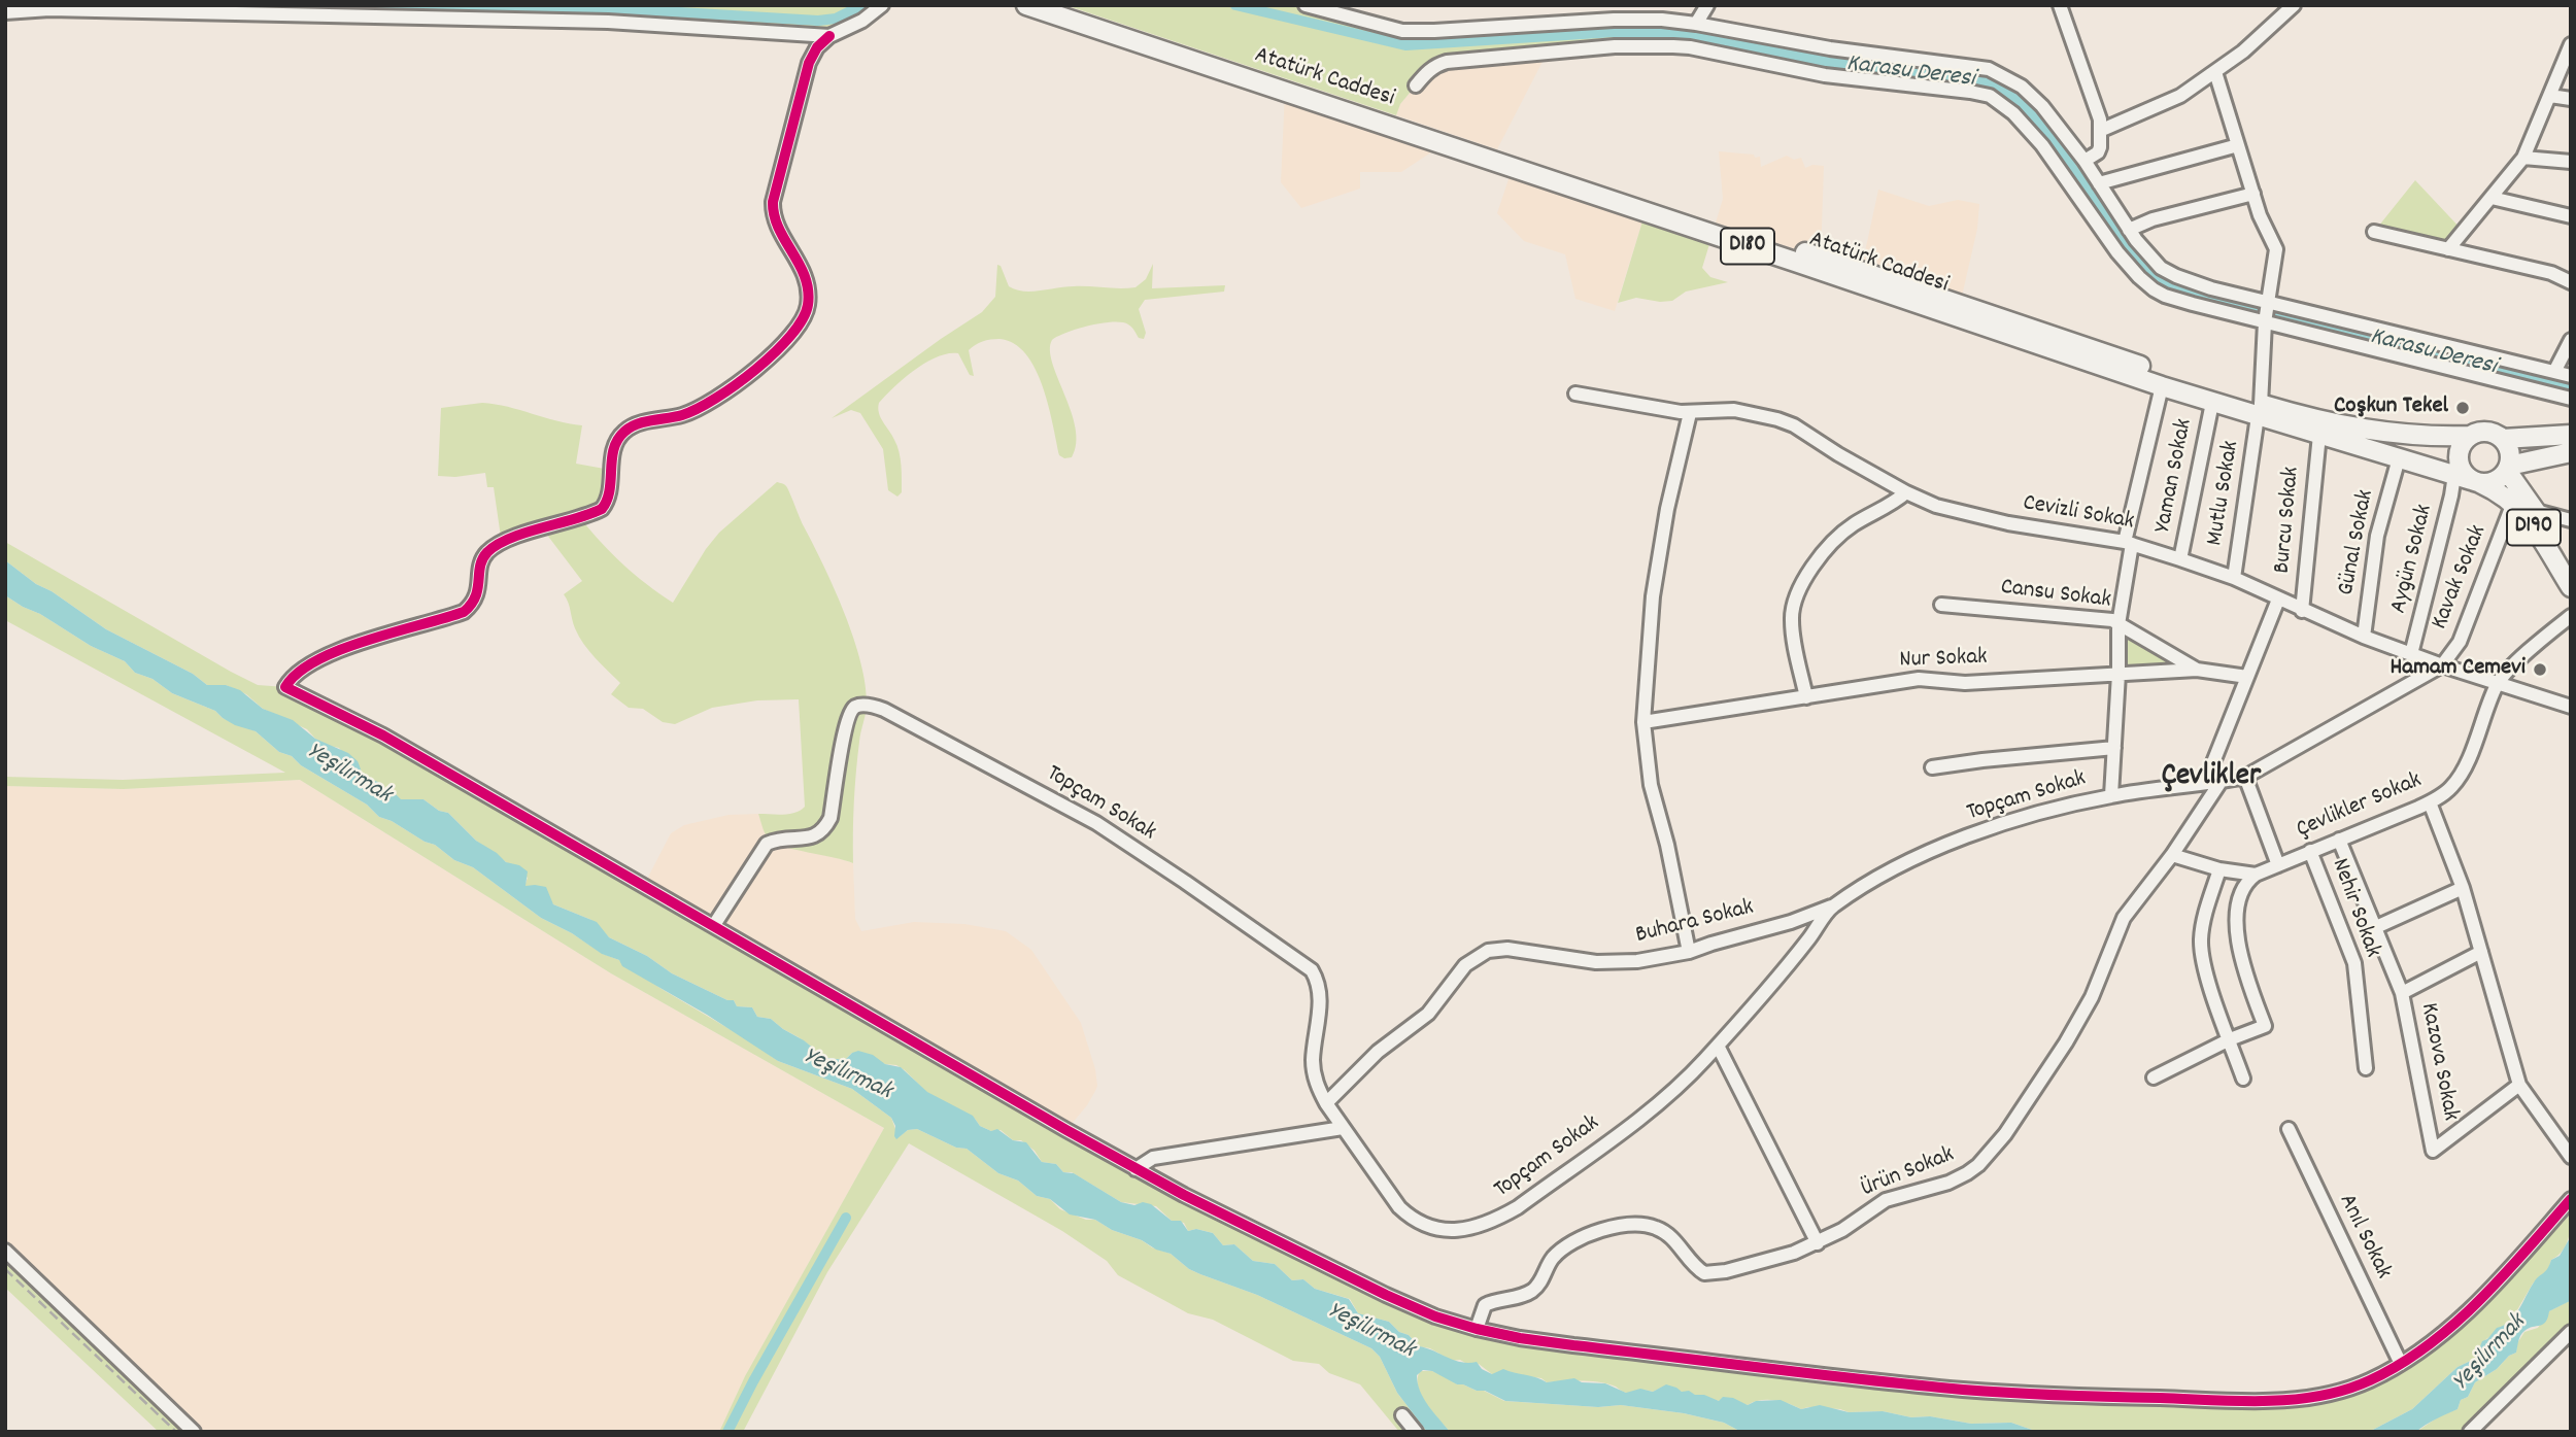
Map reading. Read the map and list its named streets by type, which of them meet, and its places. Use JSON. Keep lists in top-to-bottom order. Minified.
{"streets":{"highway":["Atatürk Caddesi","D180","D190"],"street":["Yaman Sokak","Mutlu Sokak","Cevizli Sokak","Burcu Sokak","Günal Sokak","Aygün Sokak","Kavak Sokak","Cansu Sokak","Nur Sokak","Topçam Sokak","Çevlikler Sokak","Nehir Sokak","Buhara Sokak","Kazova Sokak","Ürün Sokak","Anıl Sokak"]},"crossings":[["Atatürk Caddesi","Yaman Sokak"],["Atatürk Caddesi","Mutlu Sokak"],["Atatürk Caddesi","Burcu Sokak"],["Atatürk Caddesi","D190"],["Atatürk Caddesi","Günal Sokak"],["Atatürk Caddesi","Aygün Sokak"],["Yaman Sokak","Cevizli Sokak"],["Mutlu Sokak","Cevizli Sokak"],["Cevizli Sokak","Burcu Sokak"],["Cevizli Sokak","Günal Sokak"],["Cevizli Sokak","Aygün Sokak"],["Cevizli Sokak","Kavak Sokak"],["Cevizli Sokak","Topçam Sokak"],["Cevizli Sokak","Çevlikler Sokak"],["D190","Aygün Sokak"],["D190","Kavak Sokak"],["Kavak Sokak","Topçam Sokak"],["Cansu Sokak","Nur Sokak"],["Topçam Sokak","Buhara Sokak"],["Topçam Sokak","Ürün Sokak"],["Çevlikler Sokak","Nehir Sokak"],["Çevlikler Sokak","Kazova Sokak"]],"districts":["Çevlikler"],"water":["Karasu Deresi","Yeşilırmak"],"places":["Coşkun Tekel","Hamam Cemevi"]}
